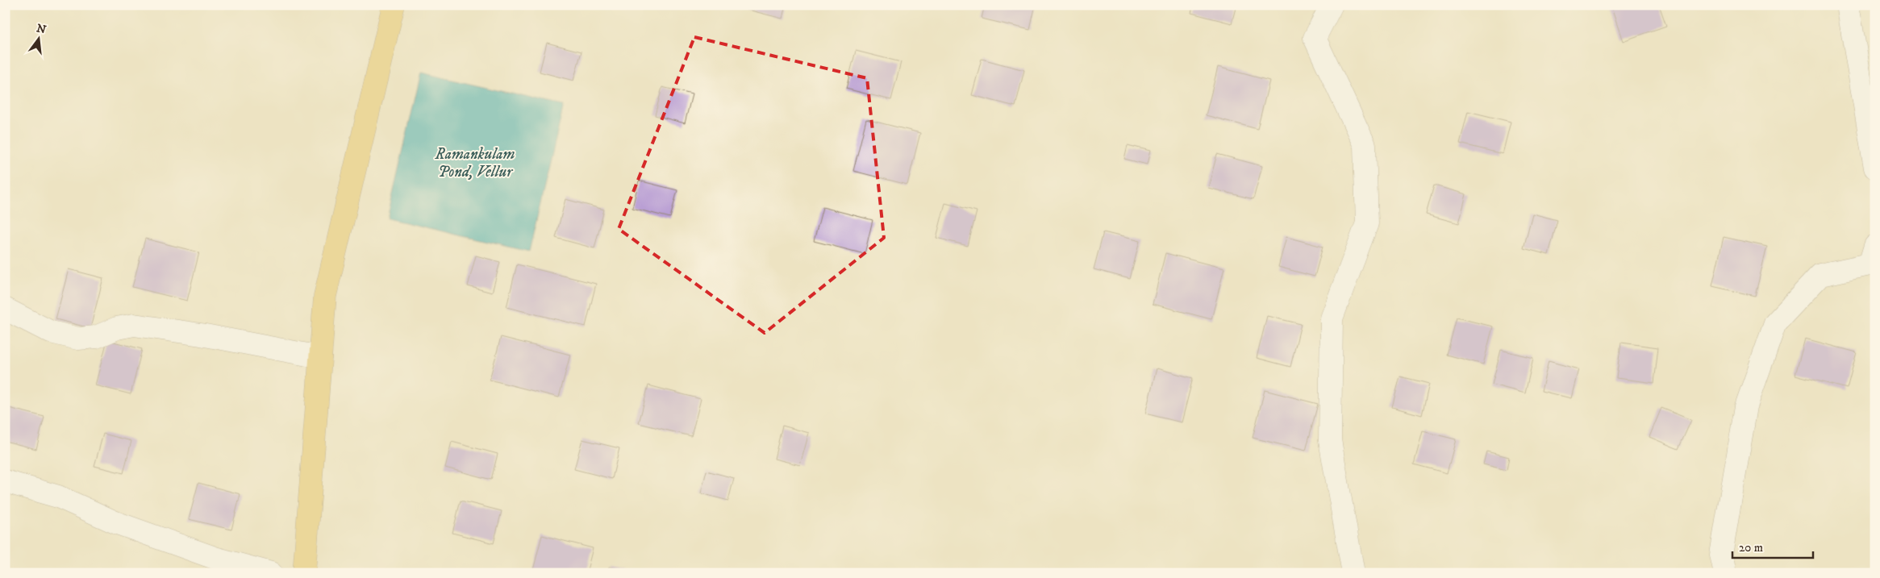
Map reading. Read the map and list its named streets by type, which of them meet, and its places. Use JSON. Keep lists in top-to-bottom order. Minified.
{"water":["Ramankulam Pond, Vellur"],"scale_bar":"20 m","north":"top"}
